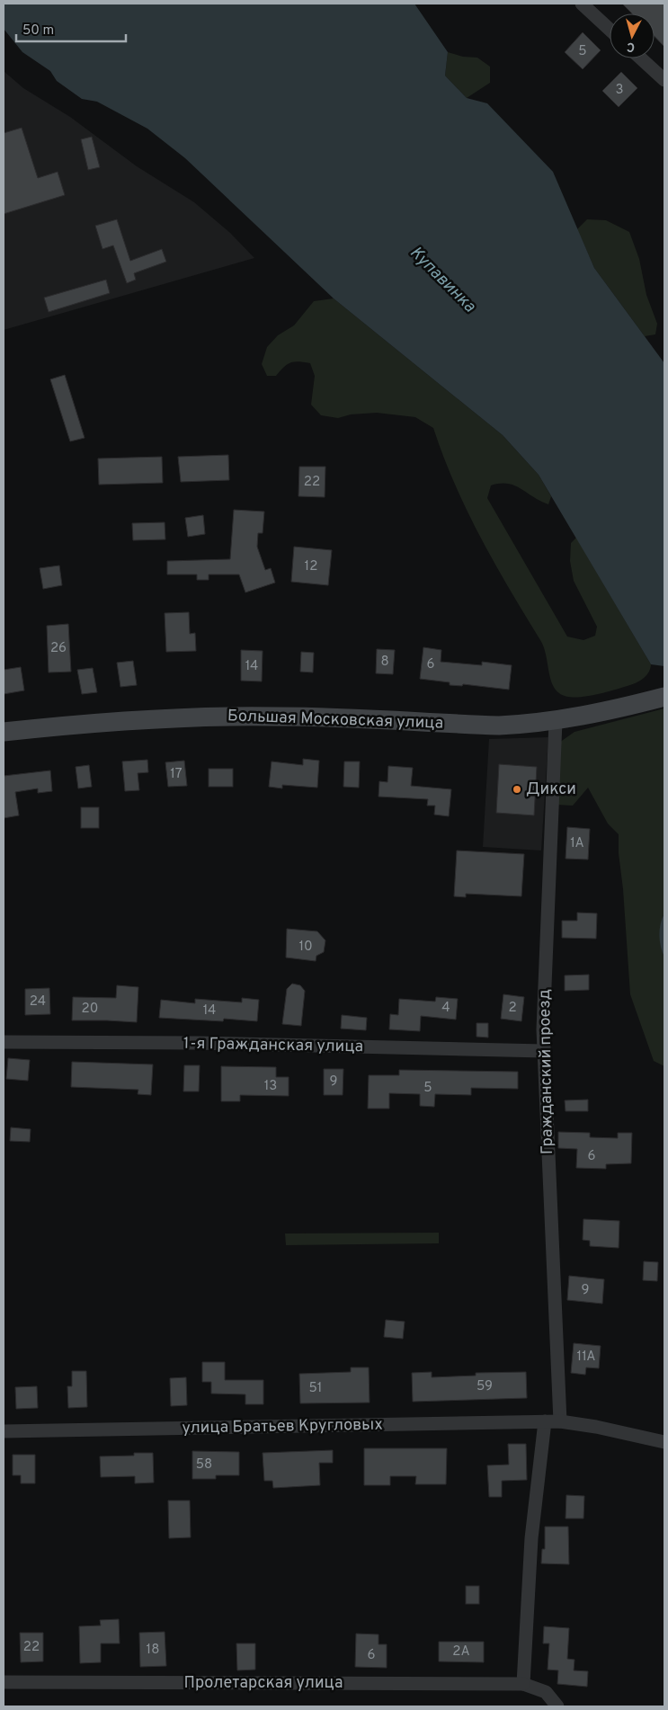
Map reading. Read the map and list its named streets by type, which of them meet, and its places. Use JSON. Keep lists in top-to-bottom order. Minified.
{"streets":{"main road":["Большая Московская улица"],"street":["1-я Гражданская улица","Гражданский проезд","улица Братьев Кругловых","Пролетарская улица"]},"crossings":[["Большая Московская улица","Гражданский проезд"],["1-я Гражданская улица","Гражданский проезд"],["Гражданский проезд","улица Братьев Кругловых"]],"water":["Купавинка"],"places":["Дикси"],"house_numbers":["5","3","22","12","26","8","6","14","17","1А","10","24","4","2","20","14","9","13","5","6","9","11А","59","51","58","22","18","2А","6"],"scale_bar":"50 m","north":"bottom"}
